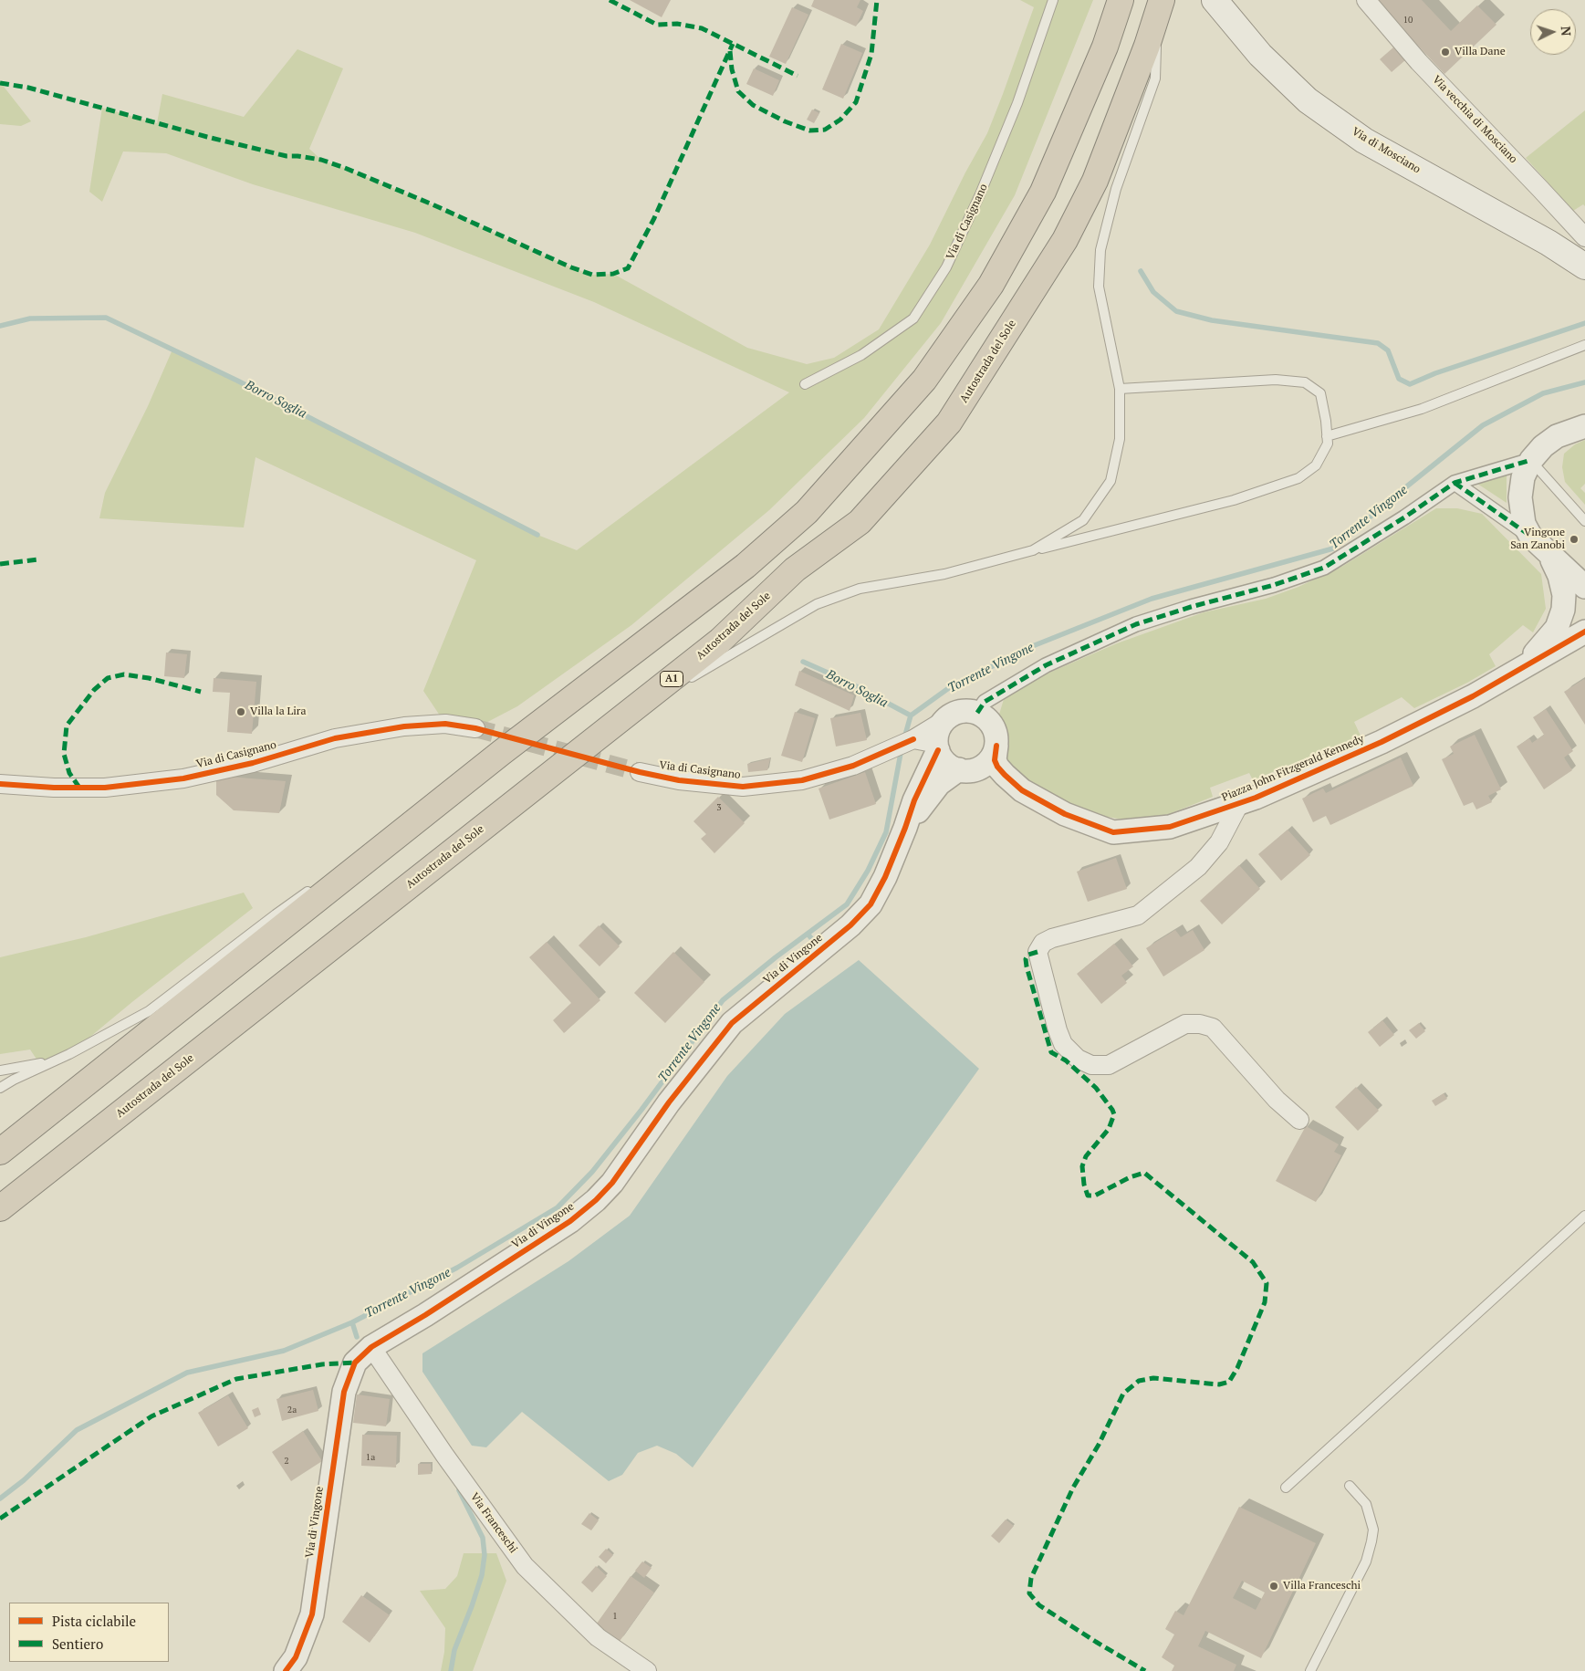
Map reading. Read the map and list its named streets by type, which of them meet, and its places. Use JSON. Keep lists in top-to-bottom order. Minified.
{"streets":{"highway":["Autostrada del Sole","A1"],"main road":["Via di Mosciano"],"street":["Via vecchia di Mosciano","Via di Casignano","Piazza John Fitzgerald Kennedy","Via di Vingone","Via Franceschi"]},"crossings":[["Via di Casignano","Piazza John Fitzgerald Kennedy"],["Via di Casignano","Via di Vingone"],["Piazza John Fitzgerald Kennedy","Via di Vingone"],["Via di Vingone","Via Franceschi"]],"water":["Borro Soglia","Torrente Vingone"],"places":["Villa Dane","Vingone San Zanobi","Villa la Lira","Villa Franceschi"],"house_numbers":["10","3","2a","1a","2","1"],"legend":["Pista ciclabile","Sentiero"],"north":"right"}
